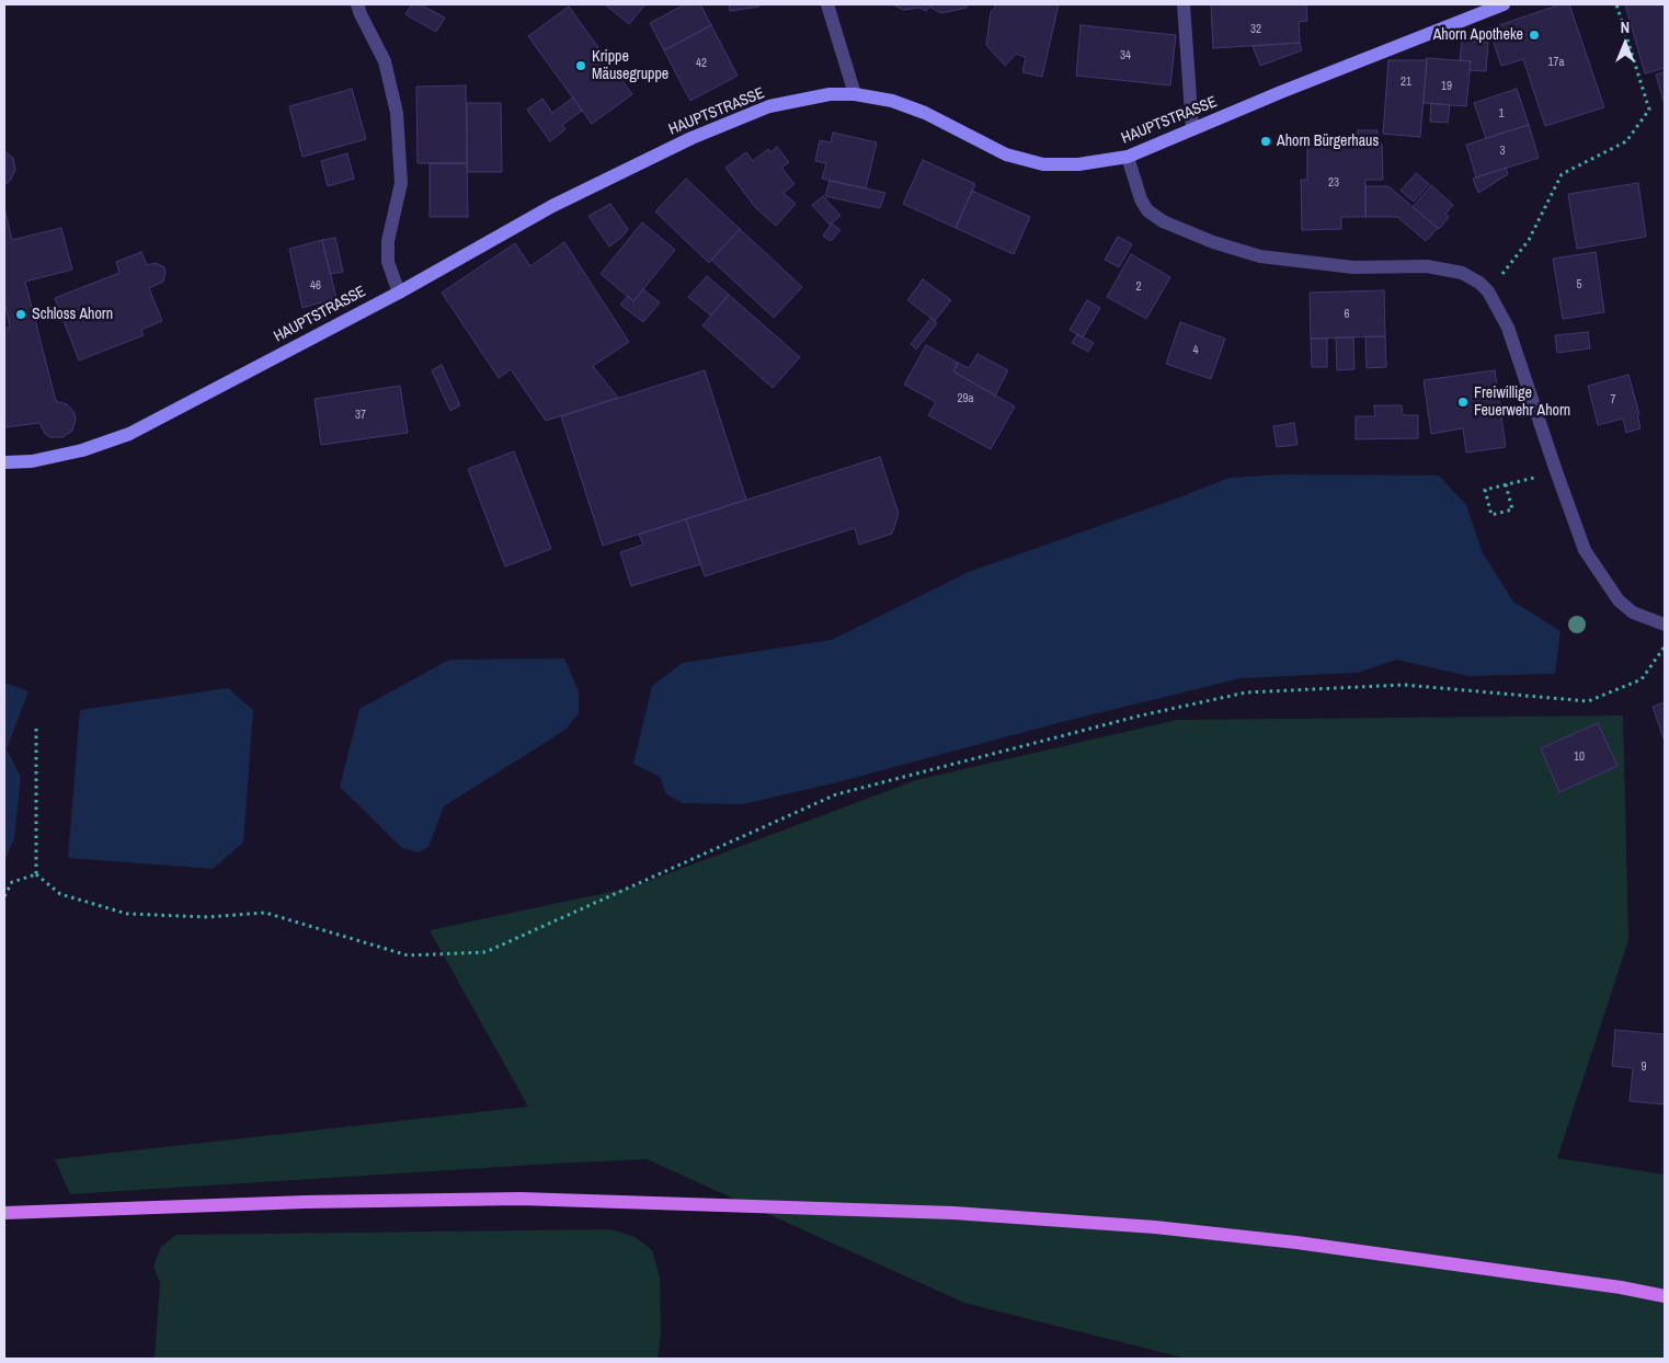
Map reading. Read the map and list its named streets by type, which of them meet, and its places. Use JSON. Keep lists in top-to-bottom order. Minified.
{"streets":{"street":["HAUPTSTRASSE"]},"places":["Ahorn Apotheke","Krippe Mäusegruppe","Ahorn Bürgerhaus","Schloss Ahorn","Freiwillige Feuerwehr Ahorn"],"house_numbers":["32","34","17a","42","21","19","1","3","23","5","46","2","6","4","29a","7","37","10","9"],"north":"top"}
